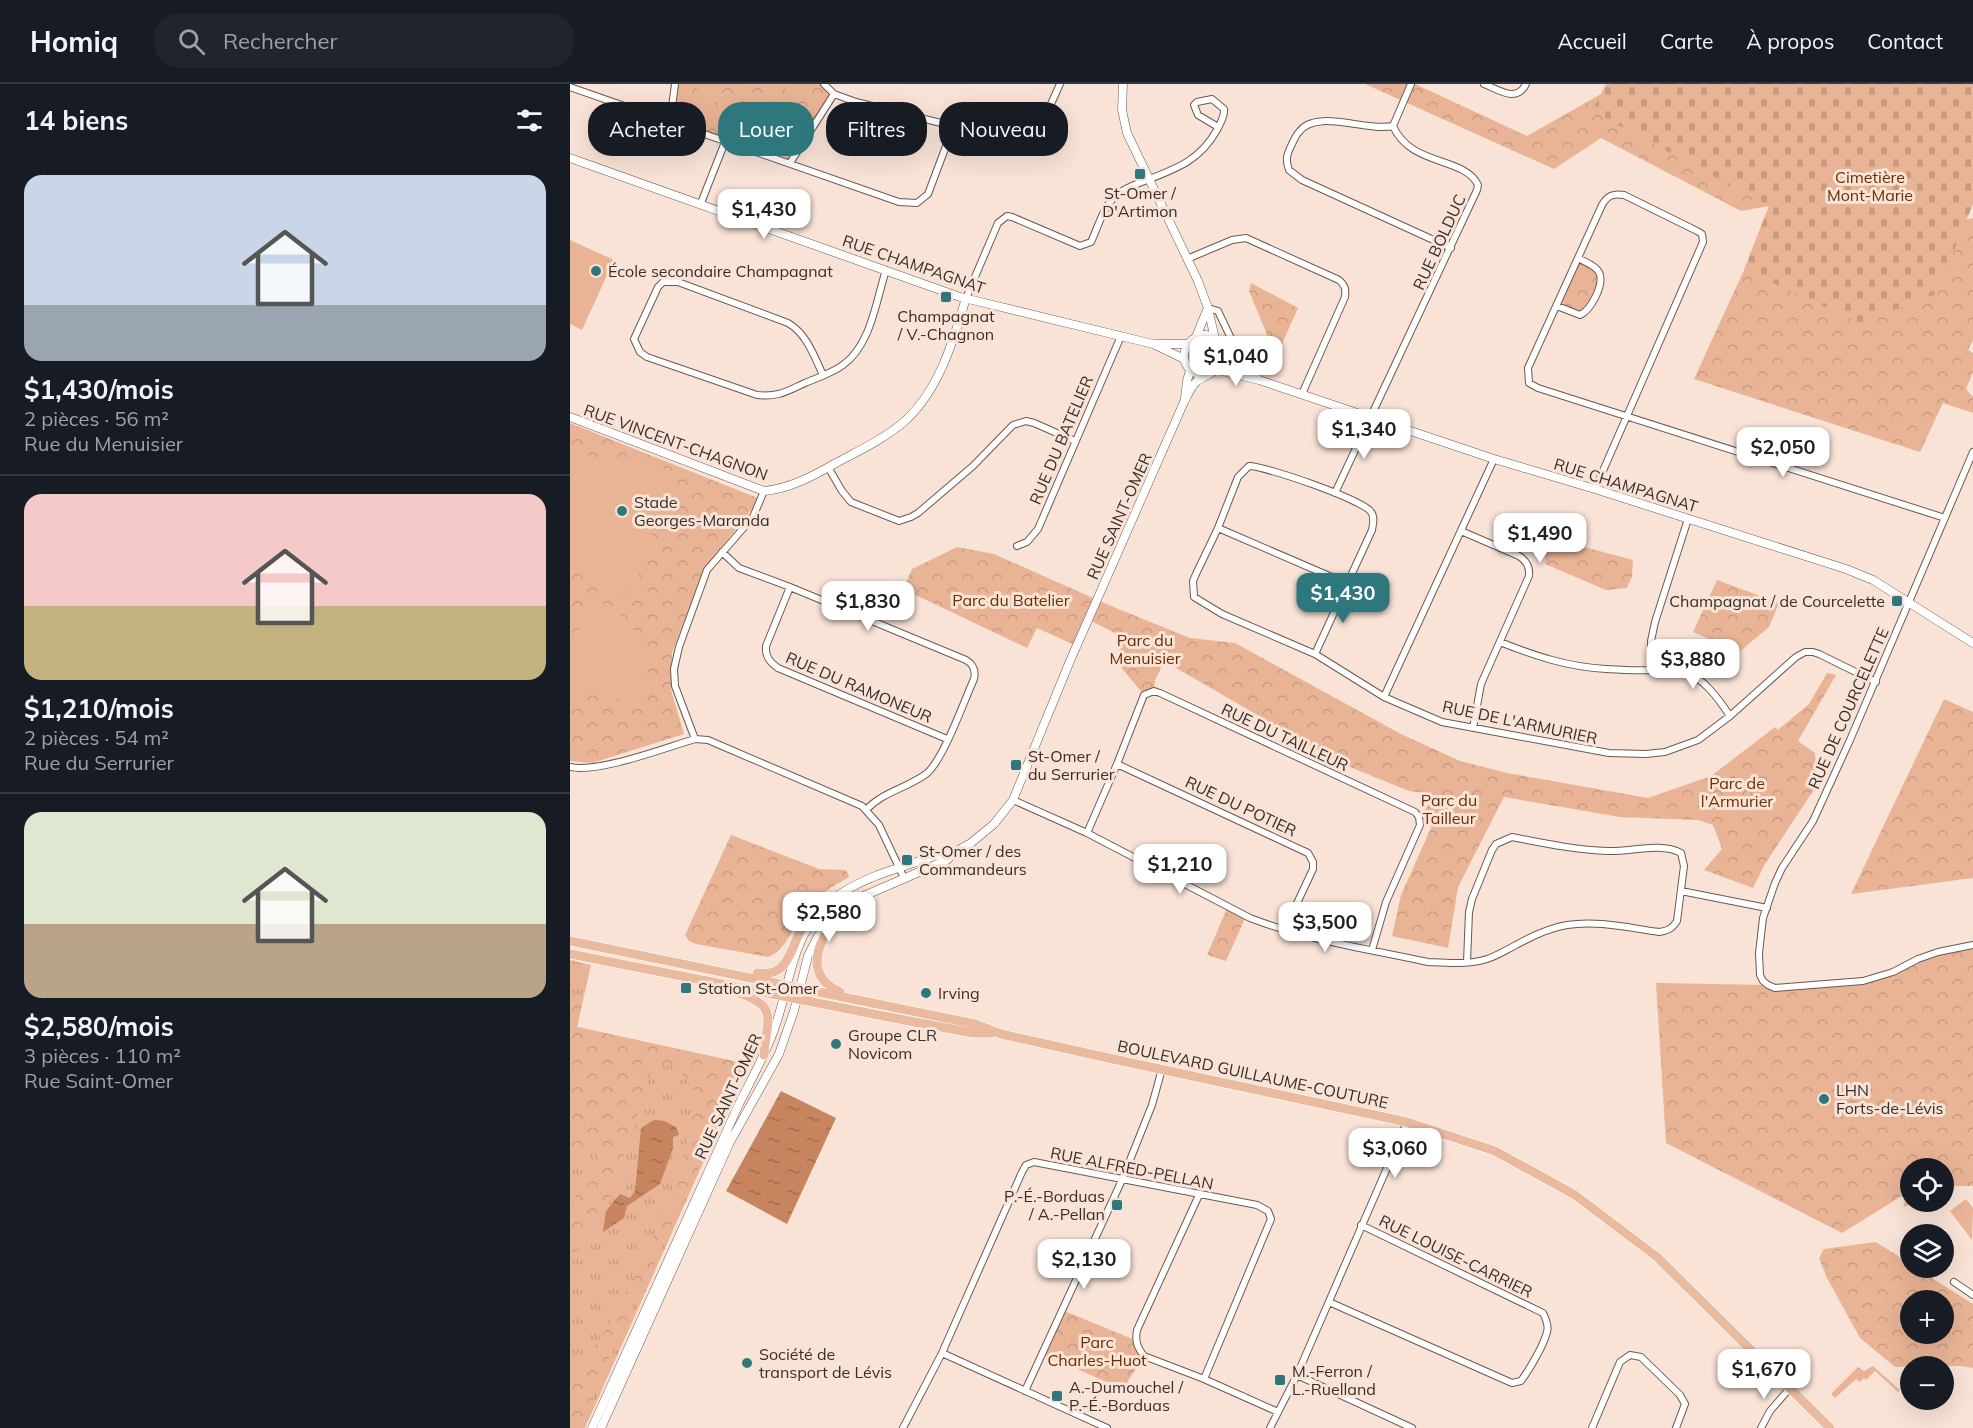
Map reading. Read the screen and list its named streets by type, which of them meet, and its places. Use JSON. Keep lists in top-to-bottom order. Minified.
{"streets":{"main road":["BOULEVARD GUILLAUME-COUTURE"],"street":["RUE BOLDUC","RUE CHAMPAGNAT","RUE DU BATELIER","RUE VINCENT-CHAGNON","RUE SAINT-OMER","RUE DU RAMONEUR","RUE DE COURCELETTE","RUE DE L'ARMURIER","RUE DU TAILLEUR","RUE DU POTIER","RUE ALFRED-PELLAN","RUE LOUISE-CARRIER"]},"crossings":[["RUE BOLDUC","RUE CHAMPAGNAT"],["RUE CHAMPAGNAT","RUE DU BATELIER"],["RUE CHAMPAGNAT","RUE VINCENT-CHAGNON"],["RUE CHAMPAGNAT","RUE SAINT-OMER"],["RUE CHAMPAGNAT","RUE DE COURCELETTE"],["RUE SAINT-OMER","BOULEVARD GUILLAUME-COUTURE"],["RUE DE COURCELETTE","RUE DE L'ARMURIER"],["RUE DU TAILLEUR","RUE DU POTIER"]],"parks":["Cimetière Mont-Marie","Parc du Batelier","Parc du Menuisier","Parc de l'Armurier","Parc du Tailleur","Parc Charles-Huot"],"places":{"transit":["St-Omer / D'Artimon","Champagnat / V.-Chagnon","Champagnat / de Courcelette","St-Omer / du Serrurier","St-Omer / des Commandeurs","Station St-Omer","P.-É.-Borduas / A.-Pellan","M.-Ferron / L.-Ruelland","A.-Dumouchel / P.-É.-Borduas"],"other":["École secondaire Champagnat","Stade Georges-Maranda","Irving","Groupe CLR Novicom","LHN Forts-de-Lévis","Société de transport de Lévis"]},"page":{"header":"Homiq","search":"Rechercher","nav":["Accueil","Carte","À propos","Contact"],"heading":"14 biens","chip":["Acheter","Louer","Filtres","Nouveau"],"list":[{"name":"$1,430/mois","note":"2 pièces · 56 m² · Rue du Menuisier"},{"name":"$1,210/mois","note":"2 pièces · 54 m² · Rue du Serrurier"},{"name":"$2,580/mois","note":"3 pièces · 110 m² · Rue Saint-Omer"}],"price":["$1,430","$1,040","$1,340","$2,050","$1,490","$1,430","$1,830","$3,880","$1,210","$2,580","$3,500","$3,060","$2,130","$1,670"],"map_buttons":["+","−"]}}
